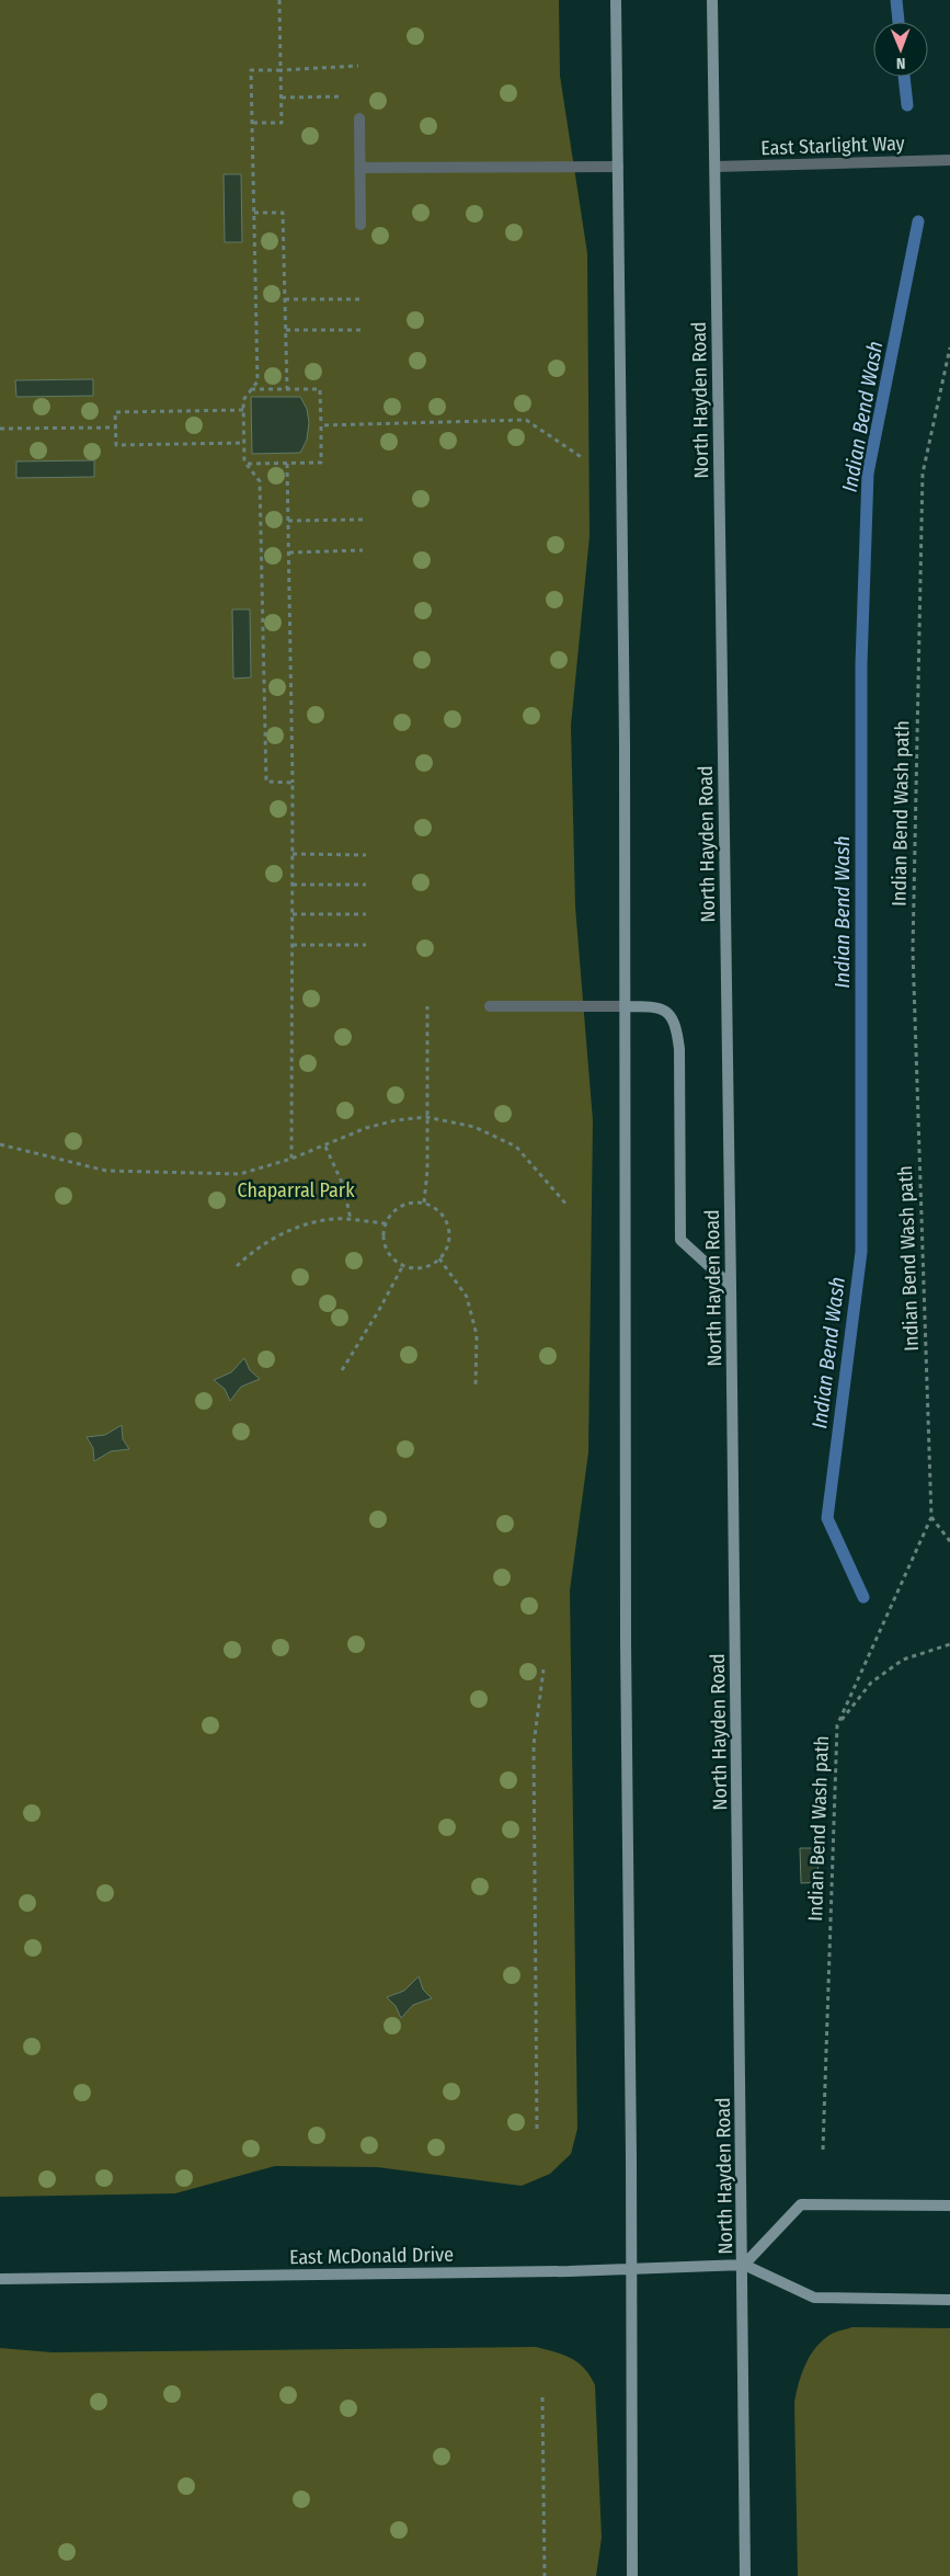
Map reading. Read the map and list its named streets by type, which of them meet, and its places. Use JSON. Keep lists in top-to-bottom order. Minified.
{"streets":{"main road":["North Hayden Road","East McDonald Drive"],"street":["East Starlight Way"],"path":["Indian Bend Wash path"]},"crossings":[["East Starlight Way","North Hayden Road"],["North Hayden Road","East McDonald Drive"]],"water":["Indian Bend Wash"],"parks":["Chaparral Park"],"north":"bottom"}
